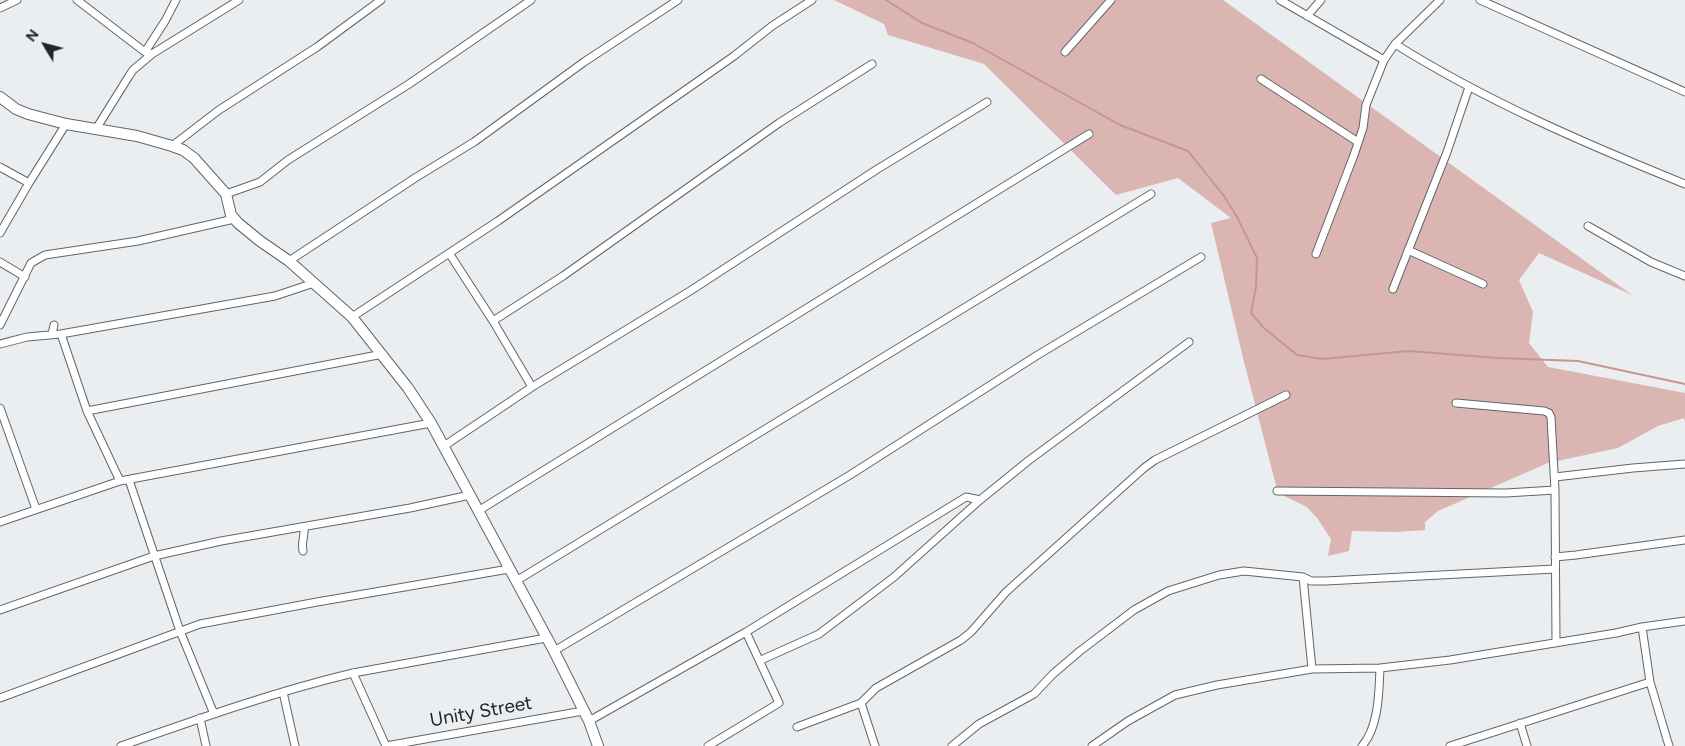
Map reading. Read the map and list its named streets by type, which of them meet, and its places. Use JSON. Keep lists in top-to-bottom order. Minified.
{"streets":{"street":["Unity Street"]},"north":"top left"}
